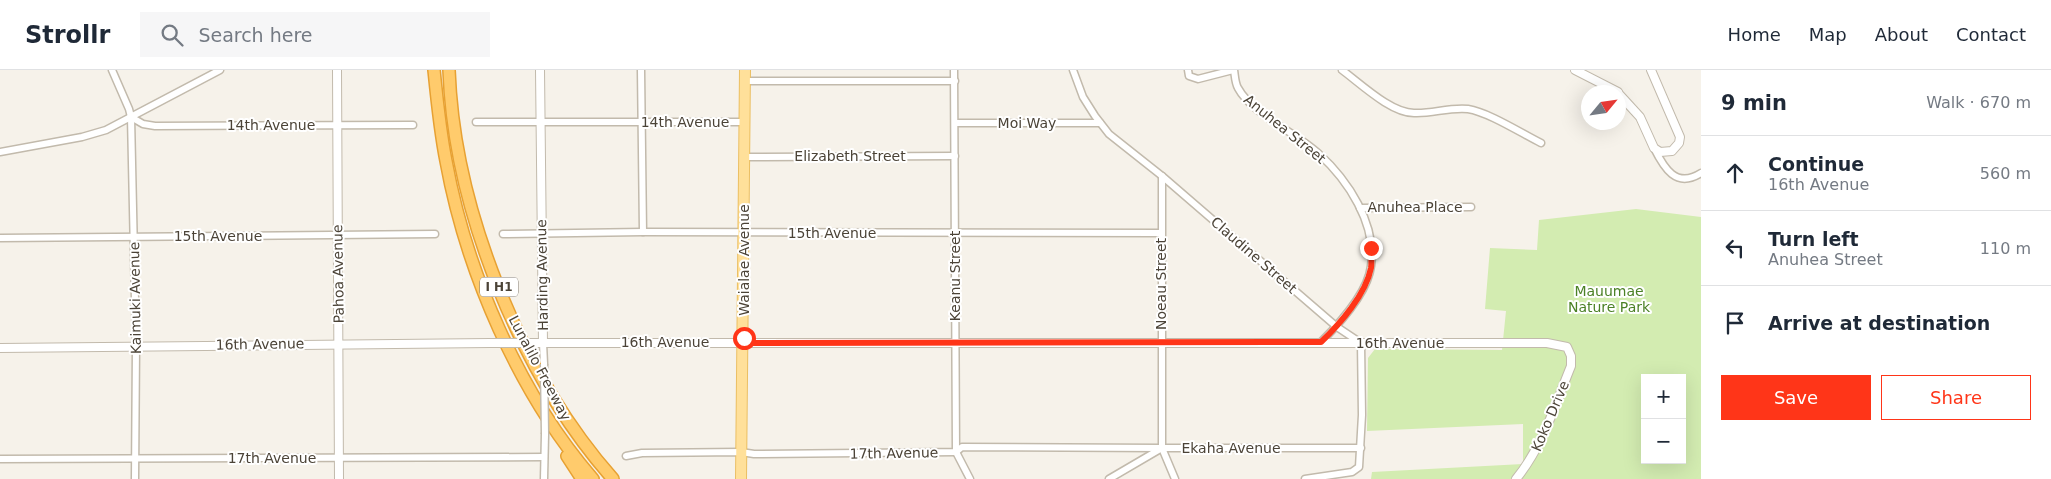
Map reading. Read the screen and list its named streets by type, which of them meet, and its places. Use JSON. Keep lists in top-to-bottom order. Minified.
{"streets":{"highway":["I H1","Lunalilo Freeway"],"main road":["Waialae Avenue"],"street":["14th Avenue","Moi Way","Anuhea Street","Elizabeth Street","Anuhea Place","15th Avenue","Claudine Street","Pahoa Avenue","Harding Avenue","Keanu Street","Noeau Street","Kaimuki Avenue","16th Avenue","Koko Drive","Ekaha Avenue","17th Avenue"]},"crossings":[["14th Avenue","Waialae Avenue"],["14th Avenue","Pahoa Avenue"],["14th Avenue","Harding Avenue"],["14th Avenue","Kaimuki Avenue"],["Moi Way","Claudine Street"],["Moi Way","Keanu Street"],["Anuhea Street","Anuhea Place"],["Anuhea Street","Claudine Street"],["Anuhea Street","16th Avenue"],["Elizabeth Street","Waialae Avenue"],["Elizabeth Street","Keanu Street"],["15th Avenue","Waialae Avenue"],["15th Avenue","Pahoa Avenue"],["15th Avenue","Harding Avenue"],["15th Avenue","Keanu Street"],["15th Avenue","Noeau Street"],["15th Avenue","Kaimuki Avenue"],["Claudine Street","Noeau Street"],["Claudine Street","16th Avenue"],["Waialae Avenue","16th Avenue"],["Waialae Avenue","17th Avenue"],["Pahoa Avenue","16th Avenue"],["Pahoa Avenue","17th Avenue"],["Harding Avenue","16th Avenue"],["Harding Avenue","17th Avenue"],["Keanu Street","16th Avenue"],["Keanu Street","17th Avenue"],["Noeau Street","16th Avenue"],["Noeau Street","Ekaha Avenue"],["Noeau Street","17th Avenue"],["Kaimuki Avenue","16th Avenue"],["Kaimuki Avenue","17th Avenue"],["16th Avenue","Koko Drive"],["Ekaha Avenue","17th Avenue"]],"parks":["Mauumae Nature Park"],"north":"top right","page":{"header":"Strollr","search":"Search here","nav":["Home","Map","About","Contact"],"heading":["9 min","Walk · 670 m"],"list":[["Continue","16th Avenue","560 m"],["Turn left","Anuhea Street","110 m"],"Arrive at destination"],"buttons":["Save","Share"],"map_buttons":["+","−"]}}
